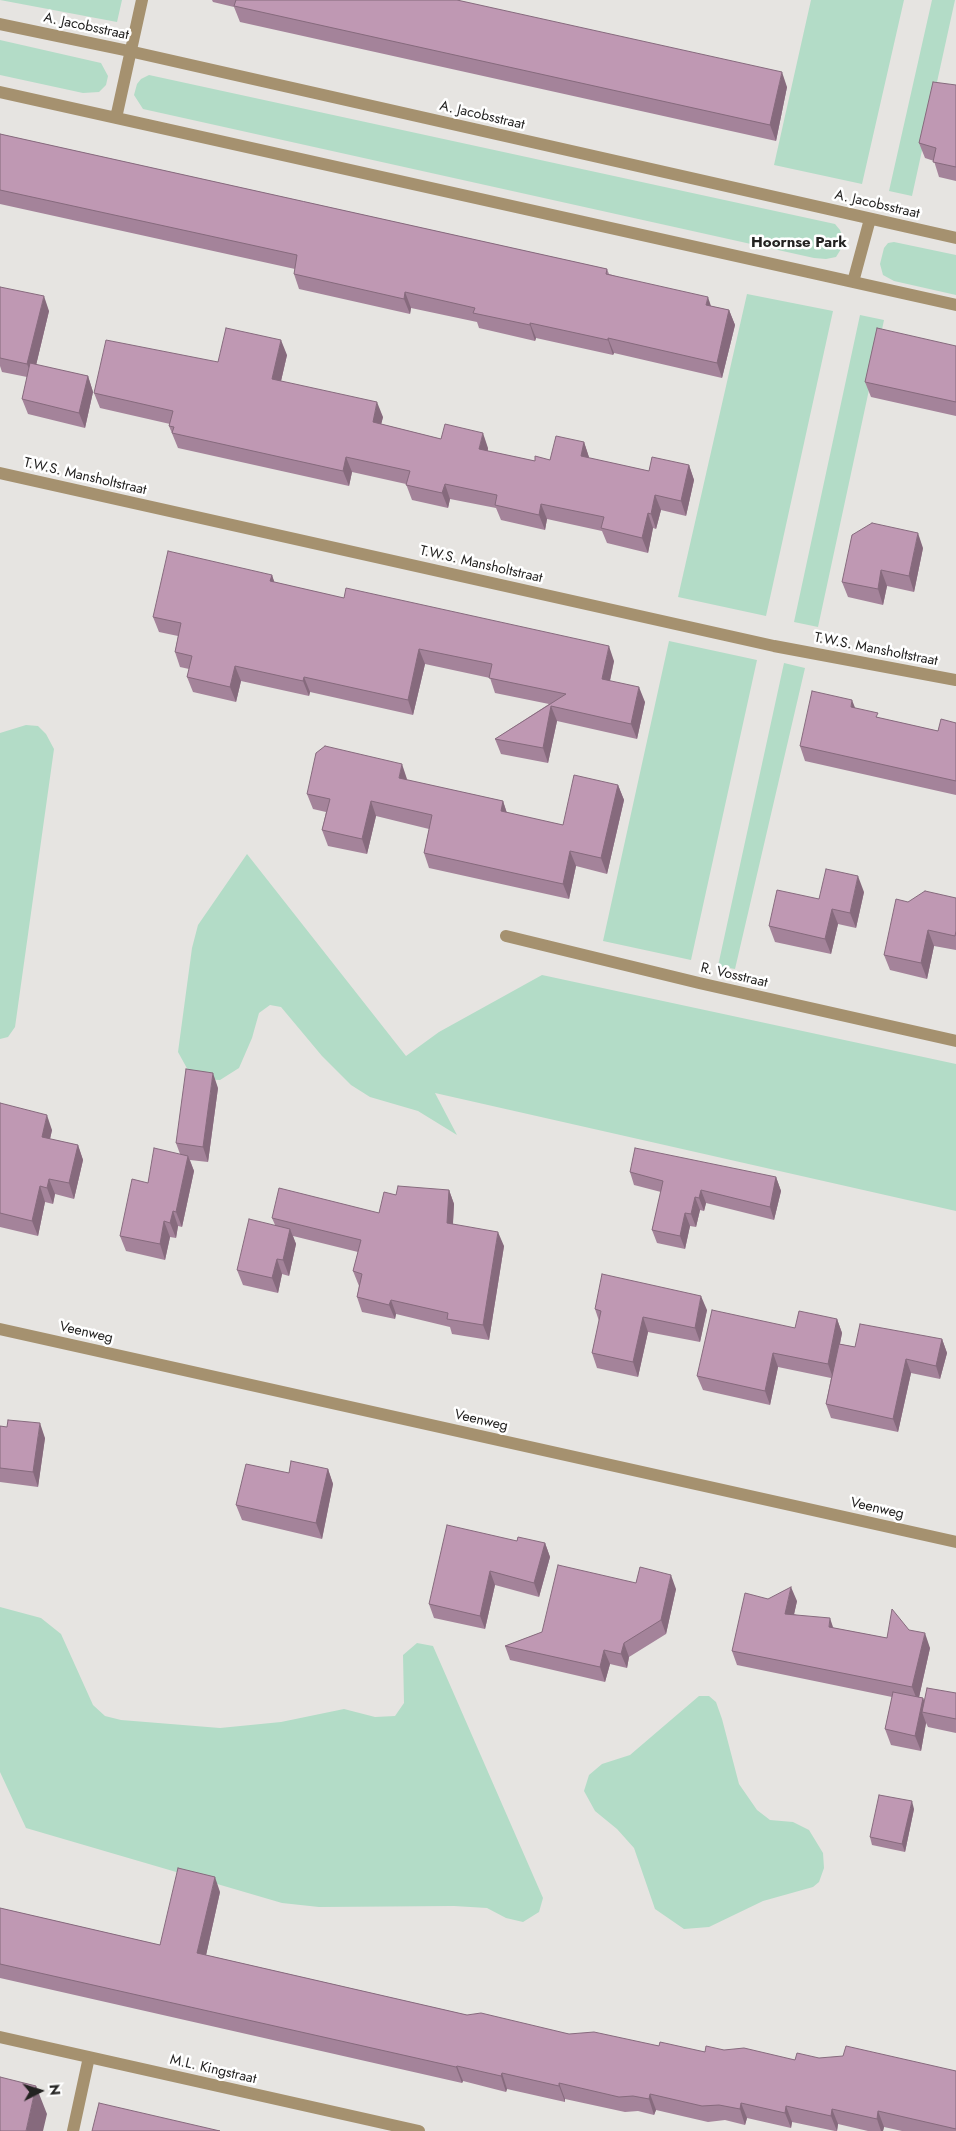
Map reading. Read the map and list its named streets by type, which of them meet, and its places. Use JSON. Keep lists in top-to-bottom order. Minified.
{"streets":{"street":["A. Jacobsstraat","T.W.S. Mansholtstraat","R. Vosstraat","Veenweg","M.L. Kingstraat"]},"districts":["Hoornse Park"],"north":"right"}
